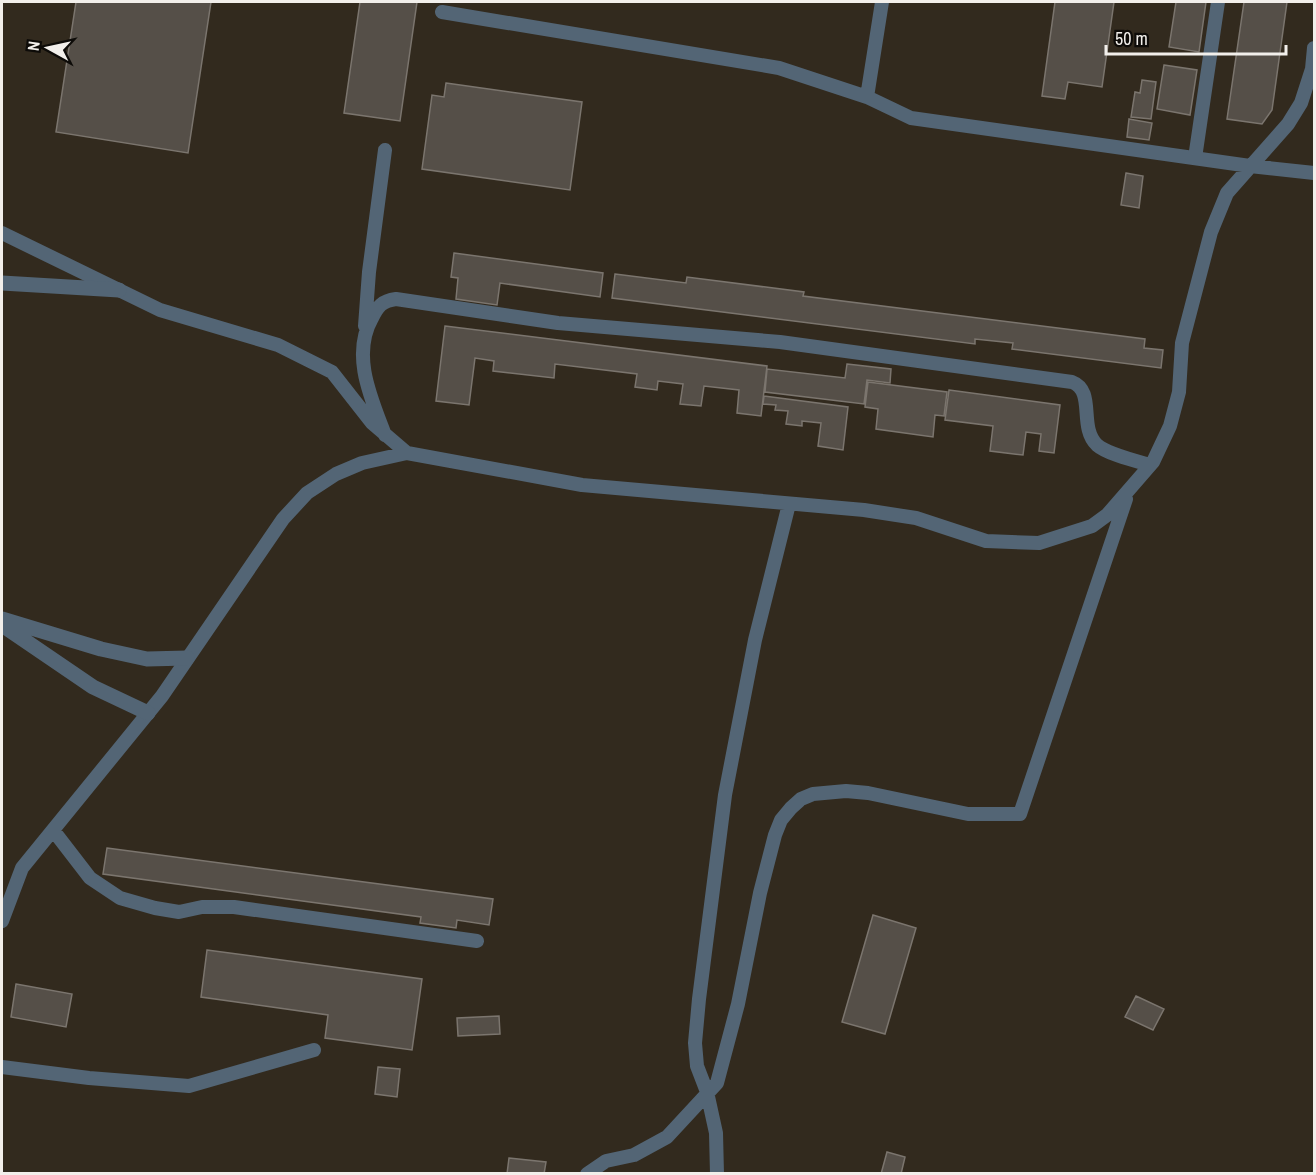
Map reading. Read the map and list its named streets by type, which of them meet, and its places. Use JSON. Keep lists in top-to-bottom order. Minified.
{"scale_bar":"50 m","north":"left"}
